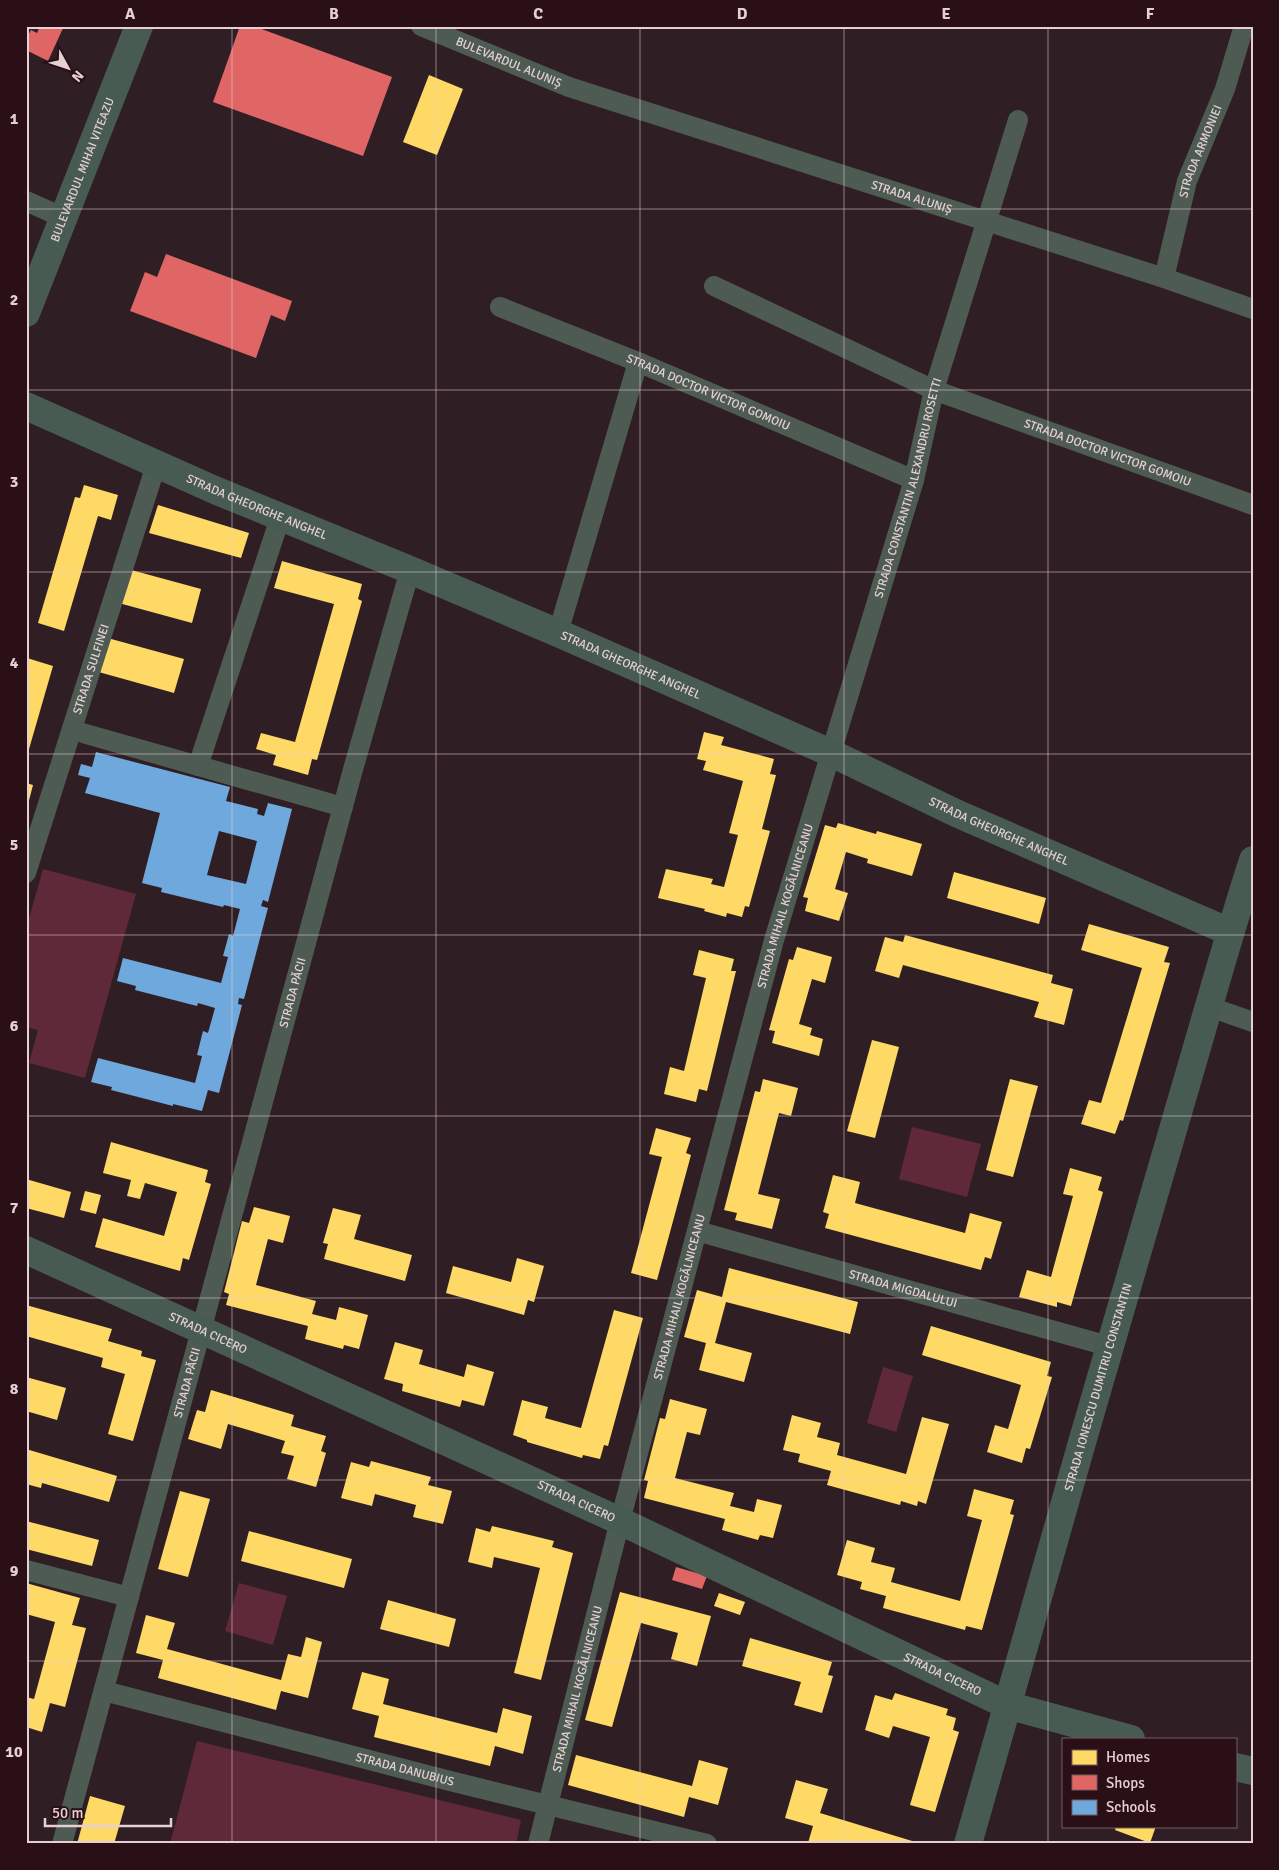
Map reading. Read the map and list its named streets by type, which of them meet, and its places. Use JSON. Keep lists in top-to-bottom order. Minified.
{"streets":{"street":["BULEVARDUL ALUNIȘ","STRADA ARMONIEI","BULEVARDUL MIHAI VITEAZU","STRADA ALUNIȘ","STRADA DOCTOR VICTOR GOMOIU","STRADA CONSTANTIN ALEXANDRU ROSETTI","STRADA GHEORGHE ANGHEL","STRADA SULFINEI","STRADA MIHAIL KOGĂLNICEANU","STRADA PĂCII","STRADA MIGDALULUI","STRADA CICERO","STRADA IONESCU DUMITRU CONSTANTIN","STRADA DANUBIUS"]},"crossings":[["BULEVARDUL ALUNIȘ","STRADA ALUNIȘ"],["STRADA ARMONIEI","STRADA ALUNIȘ"],["STRADA ALUNIȘ","STRADA CONSTANTIN ALEXANDRU ROSETTI"],["STRADA DOCTOR VICTOR GOMOIU","STRADA CONSTANTIN ALEXANDRU ROSETTI"],["STRADA CONSTANTIN ALEXANDRU ROSETTI","STRADA GHEORGHE ANGHEL"],["STRADA CONSTANTIN ALEXANDRU ROSETTI","STRADA MIHAIL KOGĂLNICEANU"],["STRADA GHEORGHE ANGHEL","STRADA SULFINEI"],["STRADA GHEORGHE ANGHEL","STRADA MIHAIL KOGĂLNICEANU"],["STRADA GHEORGHE ANGHEL","STRADA PĂCII"],["STRADA GHEORGHE ANGHEL","STRADA IONESCU DUMITRU CONSTANTIN"],["STRADA MIHAIL KOGĂLNICEANU","STRADA MIGDALULUI"],["STRADA MIHAIL KOGĂLNICEANU","STRADA CICERO"],["STRADA MIHAIL KOGĂLNICEANU","STRADA DANUBIUS"],["STRADA PĂCII","STRADA CICERO"],["STRADA PĂCII","STRADA DANUBIUS"],["STRADA MIGDALULUI","STRADA IONESCU DUMITRU CONSTANTIN"],["STRADA CICERO","STRADA IONESCU DUMITRU CONSTANTIN"]],"legend":["Homes","Shops","Schools"],"scale_bar":"50 m","north":"bottom right","grid":{"columns":["A","B","C","D","E","F"],"rows":["1","2","3","4","5","6","7","8","9","10"]}}
